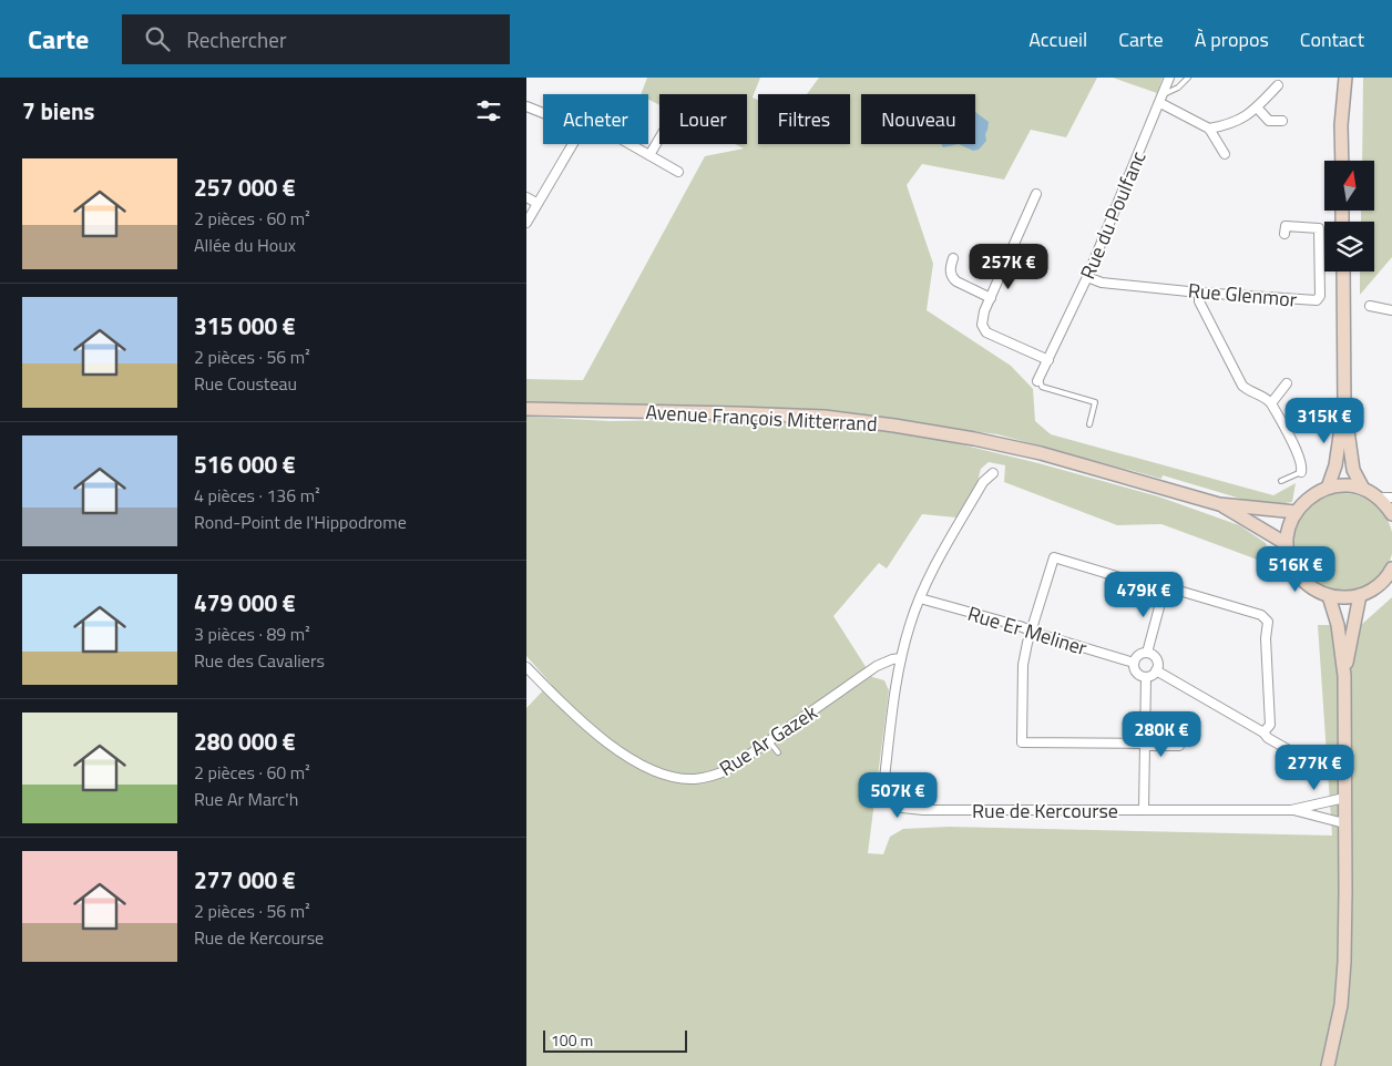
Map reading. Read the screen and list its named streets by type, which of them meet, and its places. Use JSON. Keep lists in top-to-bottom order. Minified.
{"streets":{"main road":["Avenue François Mitterrand"],"street":["Rue du Poulfanc","Rue Glenmor","Rue Er Meliner","Rue Ar Gazek","Rue de Kercourse"]},"crossings":[["Rue du Poulfanc","Rue Glenmor"],["Rue Er Meliner","Rue de Kercourse"],["Rue Ar Gazek","Rue de Kercourse"]],"scale_bar":"100 m","north":"top","page":{"header":"Carte","search":"Rechercher","nav":["Accueil","Carte","À propos","Contact"],"heading":"7 biens","chip":["Acheter","Louer","Filtres","Nouveau"],"list":[{"name":"257 000 €","note":"2 pièces · 60 m² · Allée du Houx"},{"name":"315 000 €","note":"2 pièces · 56 m² · Rue Cousteau"},{"name":"516 000 €","note":"4 pièces · 136 m² · Rond-Point de l'Hippodrome"},{"name":"479 000 €","note":"3 pièces · 89 m² · Rue des Cavaliers"},{"name":"280 000 €","note":"2 pièces · 60 m² · Rue Ar Marc'h"},{"name":"277 000 €","note":"2 pièces · 56 m² · Rue de Kercourse"}],"price":["257K €","315K €","516K €","479K €","280K €","277K €","507K €"],"scale":"100 m"}}
